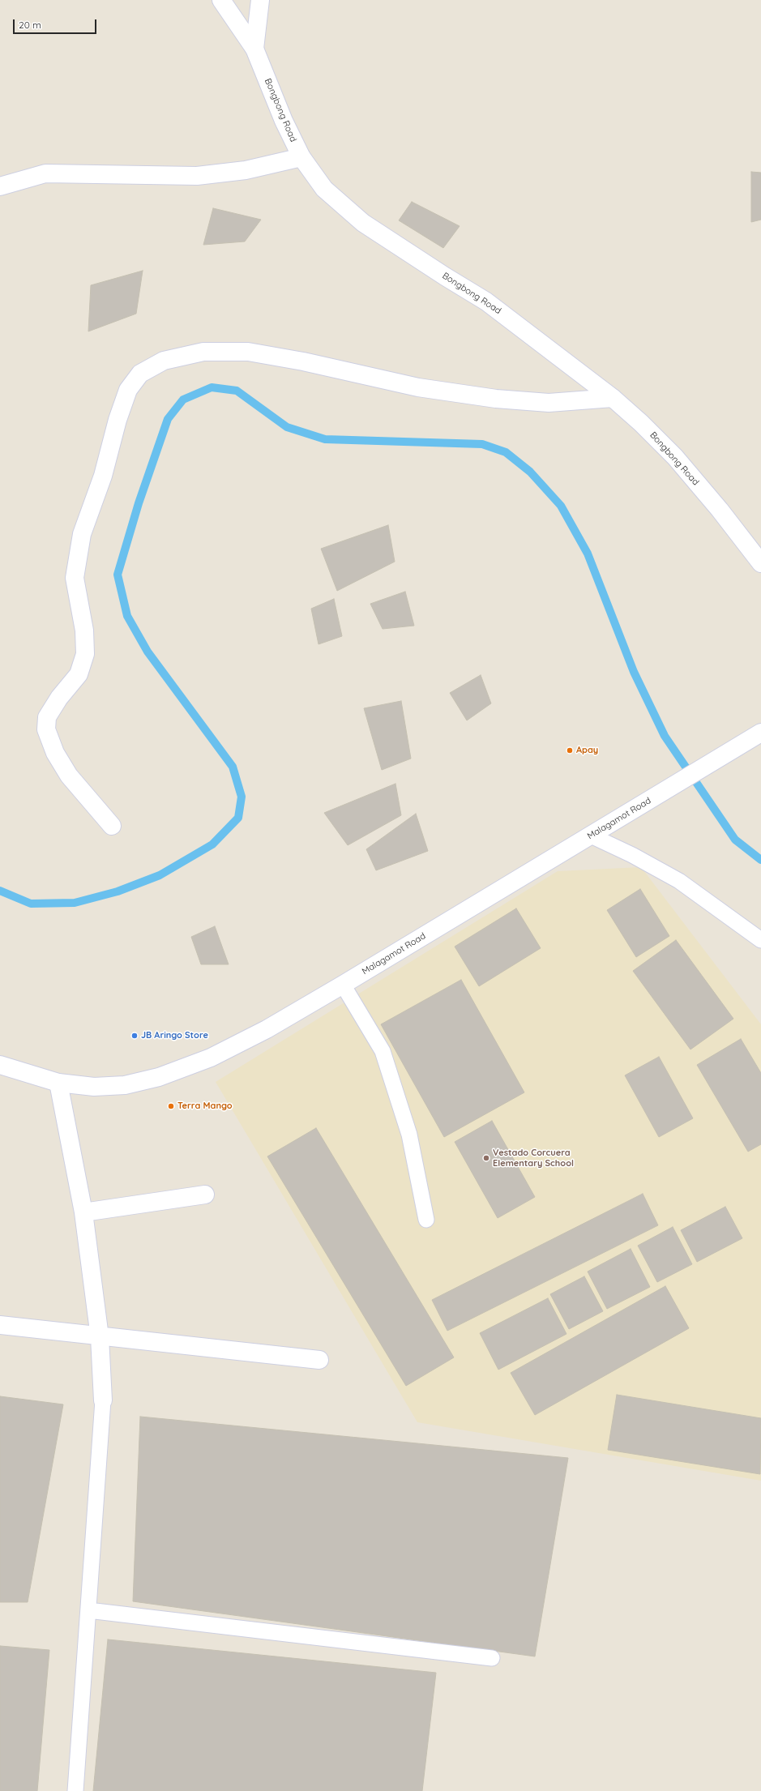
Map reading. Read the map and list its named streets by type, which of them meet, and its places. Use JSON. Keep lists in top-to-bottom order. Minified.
{"streets":{"street":["Bongbong Road","Malagamot Road"]},"places":["Apay","JB Aringo Store","Terra Mango","Vestado Corcuera Elementary School"],"scale_bar":"20 m"}
